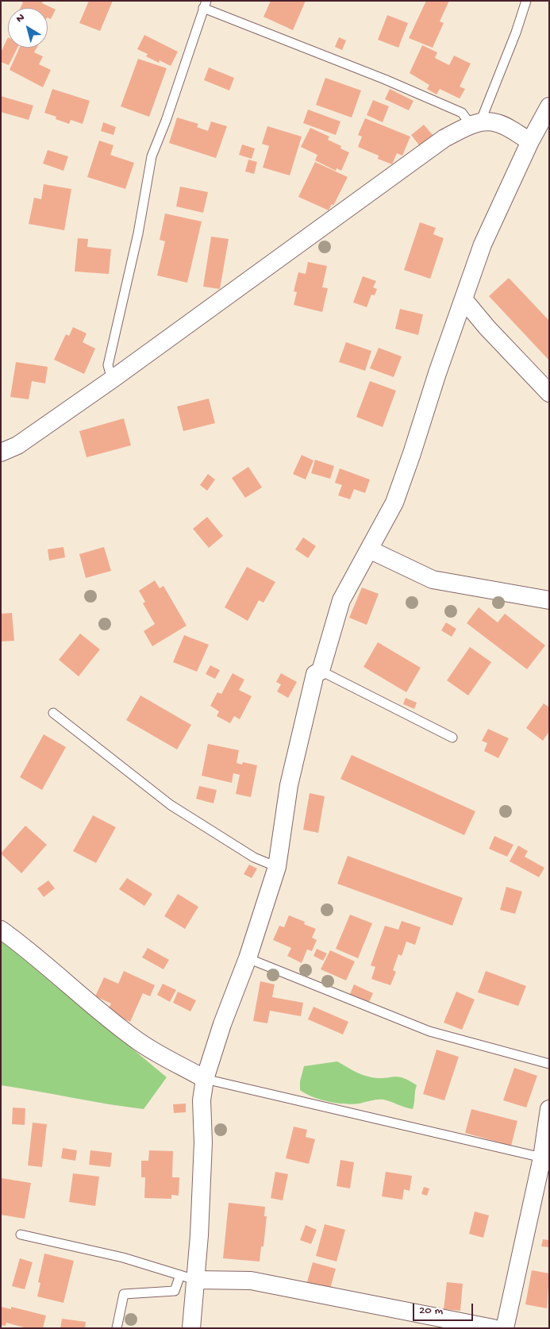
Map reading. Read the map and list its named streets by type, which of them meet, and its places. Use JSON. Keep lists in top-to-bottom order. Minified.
{"scale_bar":"20 m","north":"top left"}
